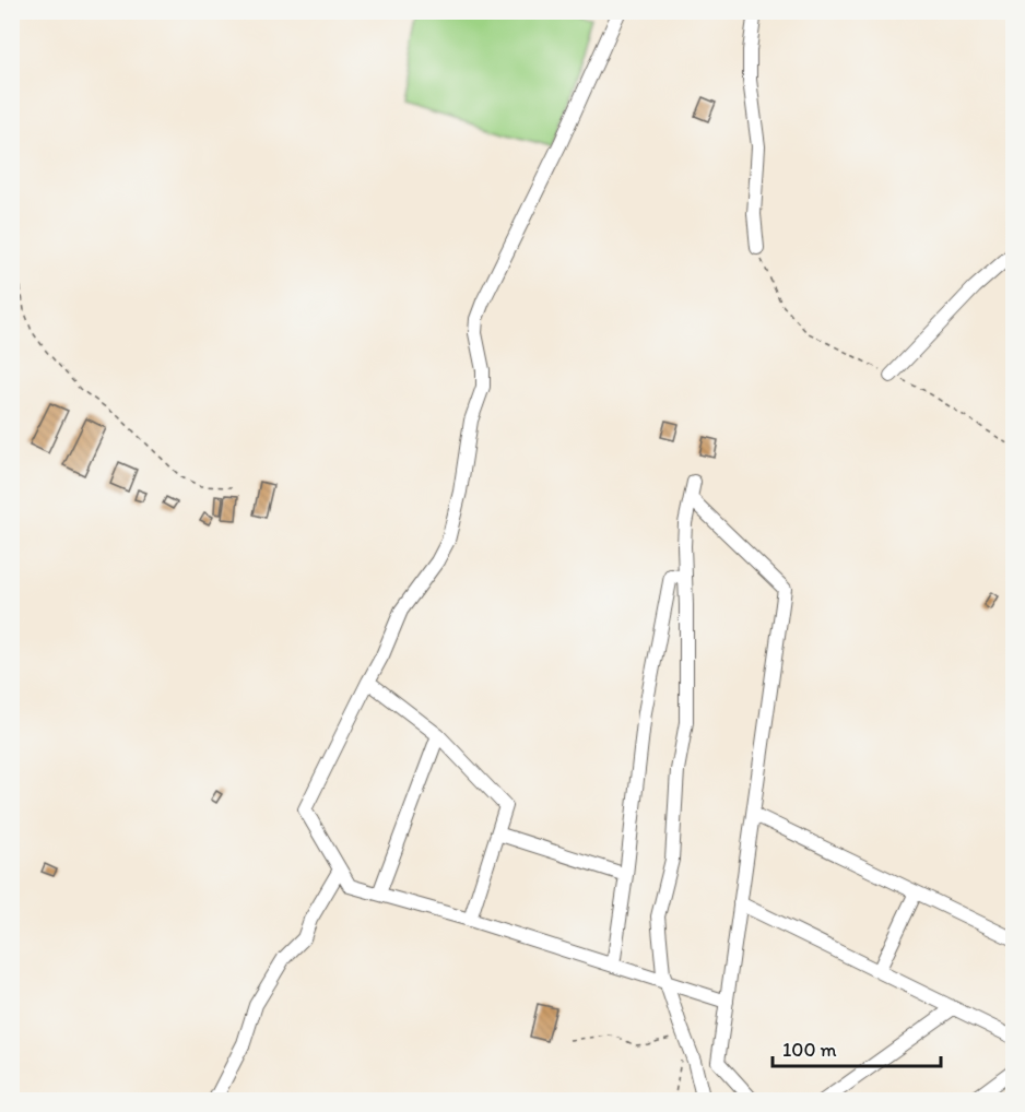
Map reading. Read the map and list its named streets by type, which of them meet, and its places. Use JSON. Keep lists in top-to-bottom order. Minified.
{"scale_bar":"100 m"}
